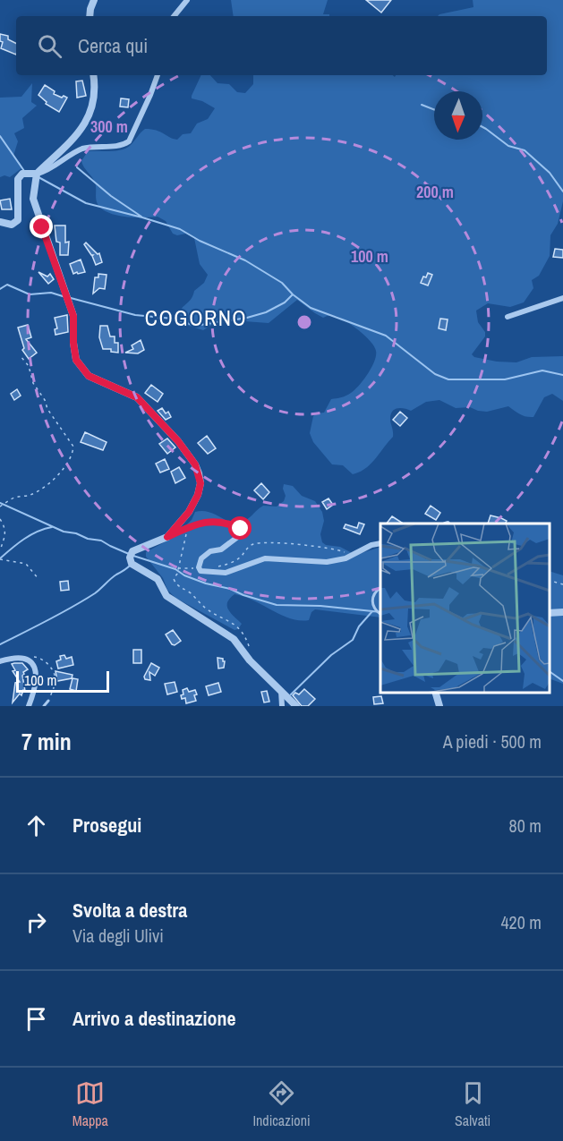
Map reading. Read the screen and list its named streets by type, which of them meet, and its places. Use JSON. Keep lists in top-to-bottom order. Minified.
{"districts":["COGORNO"],"scale_bar":"100 m","north":"bottom","page":{"search":"Cerca qui","scale":"100 m","heading":["7 min","A piedi · 500 m"],"list":[["Prosegui","80 m"],["Svolta a destra","Via degli Ulivi","420 m"],"Arrivo a destinazione"],"nav":["Mappa","Indicazioni","Salvati"]},"rings":["300 m","200 m","100 m"]}
